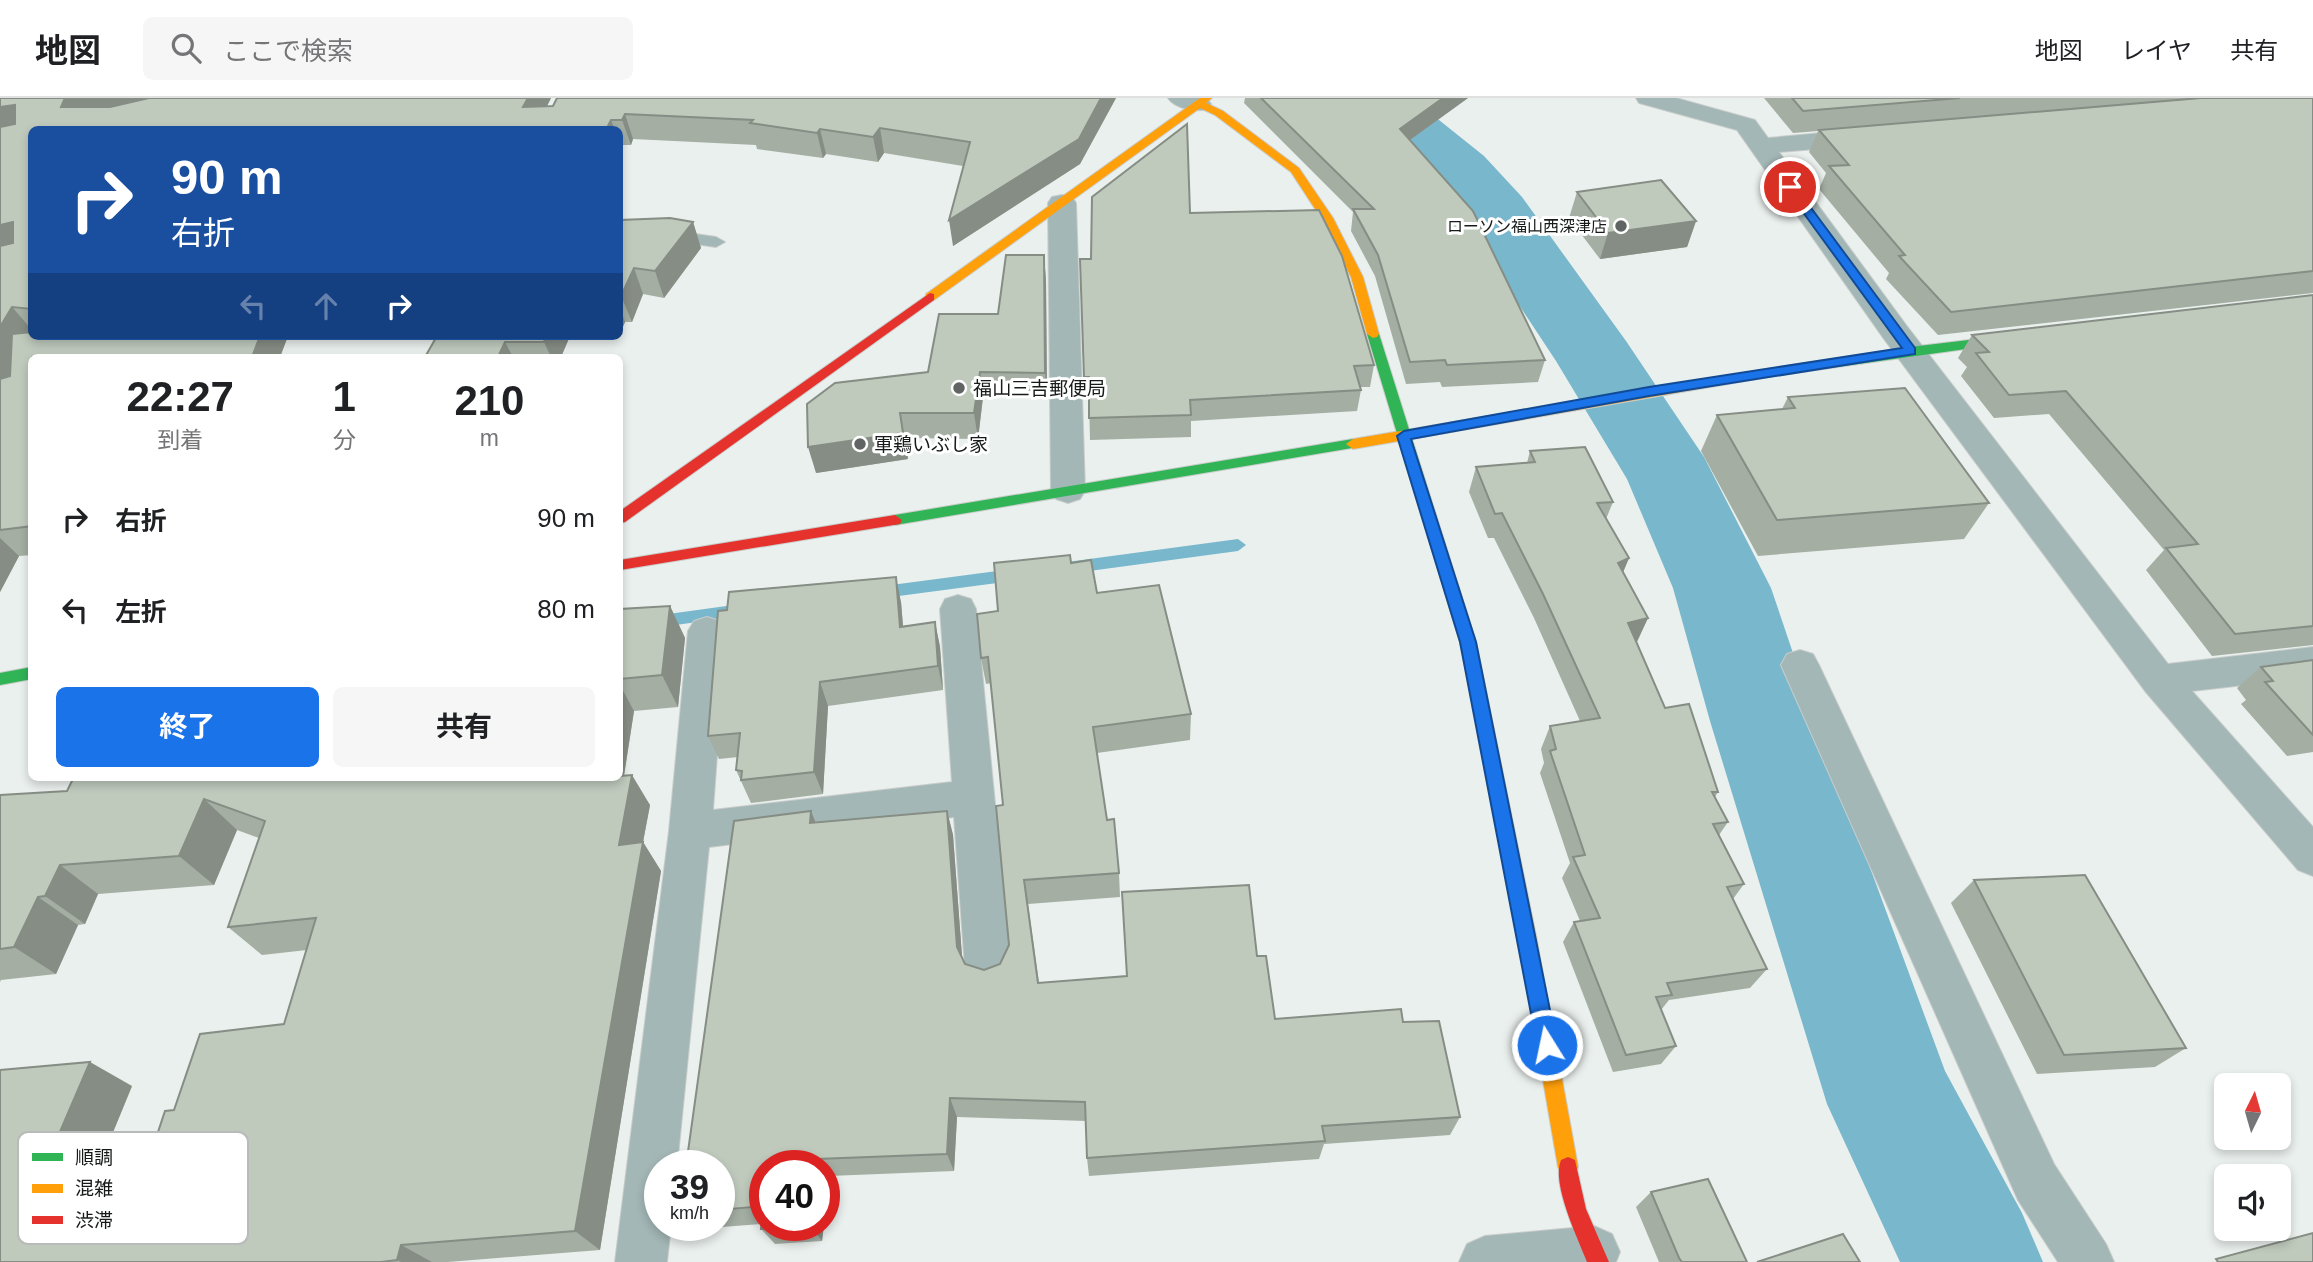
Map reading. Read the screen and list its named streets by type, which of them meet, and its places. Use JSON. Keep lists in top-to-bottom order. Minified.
{"places":["ローソン福山西深津店","福山三吉郵便局","軍鶏いぶし家"],"legend":["順調","混雑","渋滞"],"north":"top","page":{"header":"地図","search":"ここで検索","nav":["地図","レイヤ","共有"],"turn":["90 m","右折"],"eta":["22:27","到着","1","分","210","m"],"list":[{"name":"右折","value":"90 m"},{"name":"左折","value":"80 m"}],"buttons":["終了","共有"],"speed":"39 km/h","limit":"40"}}
